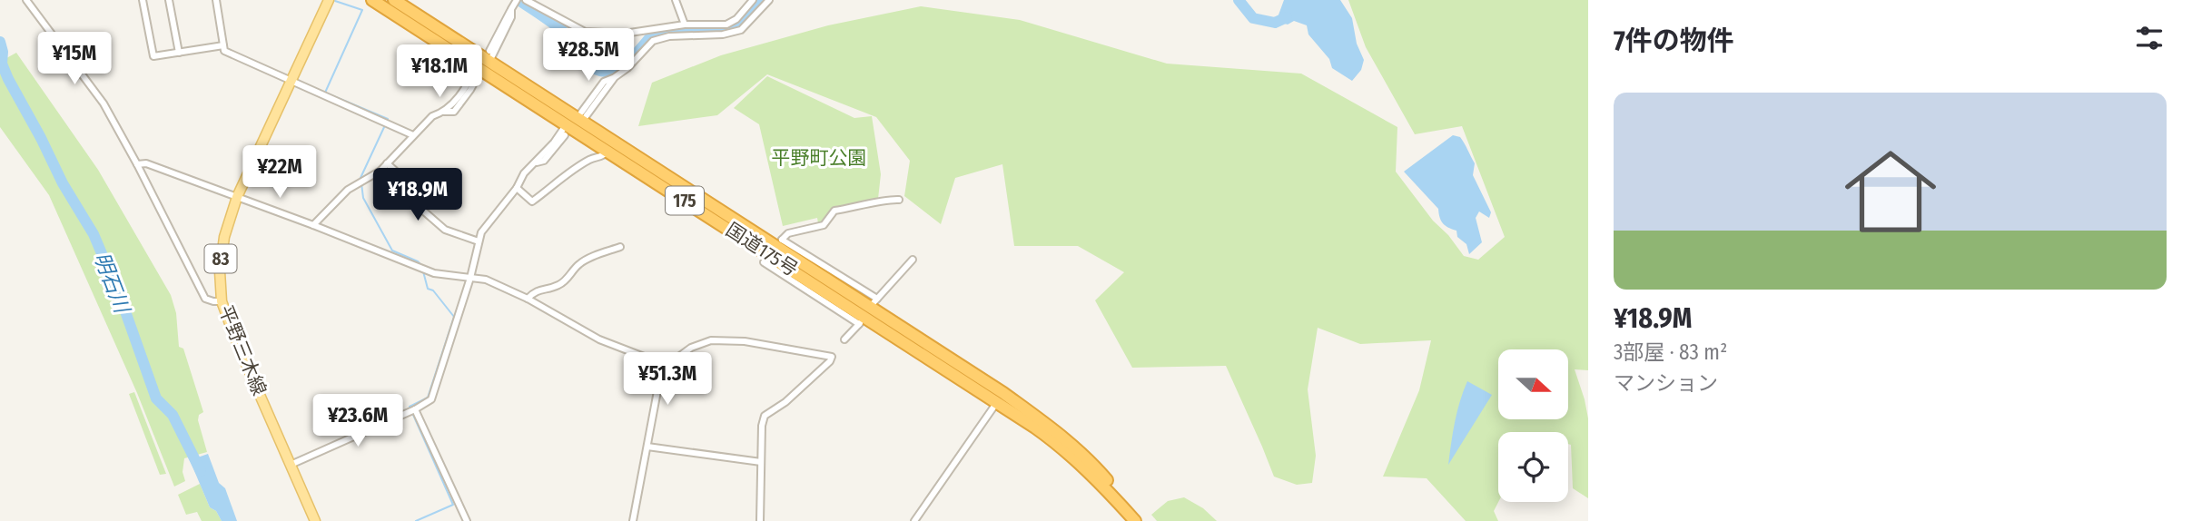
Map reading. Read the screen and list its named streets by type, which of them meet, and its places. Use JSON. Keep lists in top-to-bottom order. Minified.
{"streets":{"highway":["175","国道175号"],"main road":["83","平野三木線"]},"water":["明石川"],"parks":["平野町公園"],"north":"right","page":{"heading":"7件の物件","price":["¥28.5M","¥15M","¥18.1M","¥22M","¥18.9M","¥51.3M","¥23.6M"],"list":[{"name":"¥18.9M","note":"3部屋 · 83 m² · マンション"}]}}
